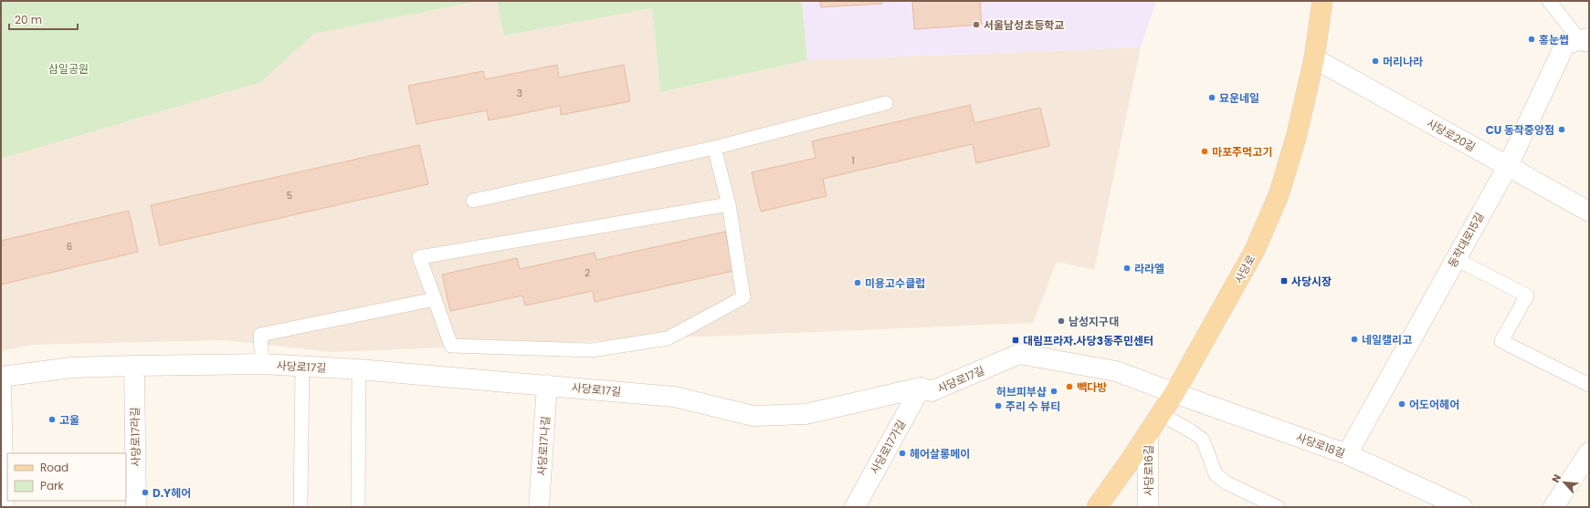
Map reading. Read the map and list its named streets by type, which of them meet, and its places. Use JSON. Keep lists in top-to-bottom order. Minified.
{"streets":{"main road":["사당로"],"street":["사당로20길","동작대로15길","사당로17길","사당로17라길","사당로18길","사당로17나길","사당로17가길","사당로16길"]},"crossings":[["사당로20길","동작대로15길"],["사당로20길","사당로"],["동작대로15길","사당로18길"],["사당로","사당로17길"],["사당로","사당로18길"],["사당로","사당로16길"],["사당로17길","사당로17라길"],["사당로17길","사당로18길"],["사당로17길","사당로17나길"],["사당로17길","사당로17가길"]],"parks":["삼일공원"],"places":{"other":["서울남성초등학교","홍눈썹","머리나라","묘운네일","CU 동작중앙점","마포주먹고기","라라엘","미용고수클럽","남성지구대","네일캘리고","빽다방","허브피부샵","어도어헤어","주리 수 뷰티","고울","헤어살롱메이","D.Y헤어"],"transit":["사당시장","대림프라자.사당3동주민센터"]},"house_numbers":["3","1","5","6","2"],"legend":["Road","Park"],"scale_bar":"20 m","north":"top left"}
